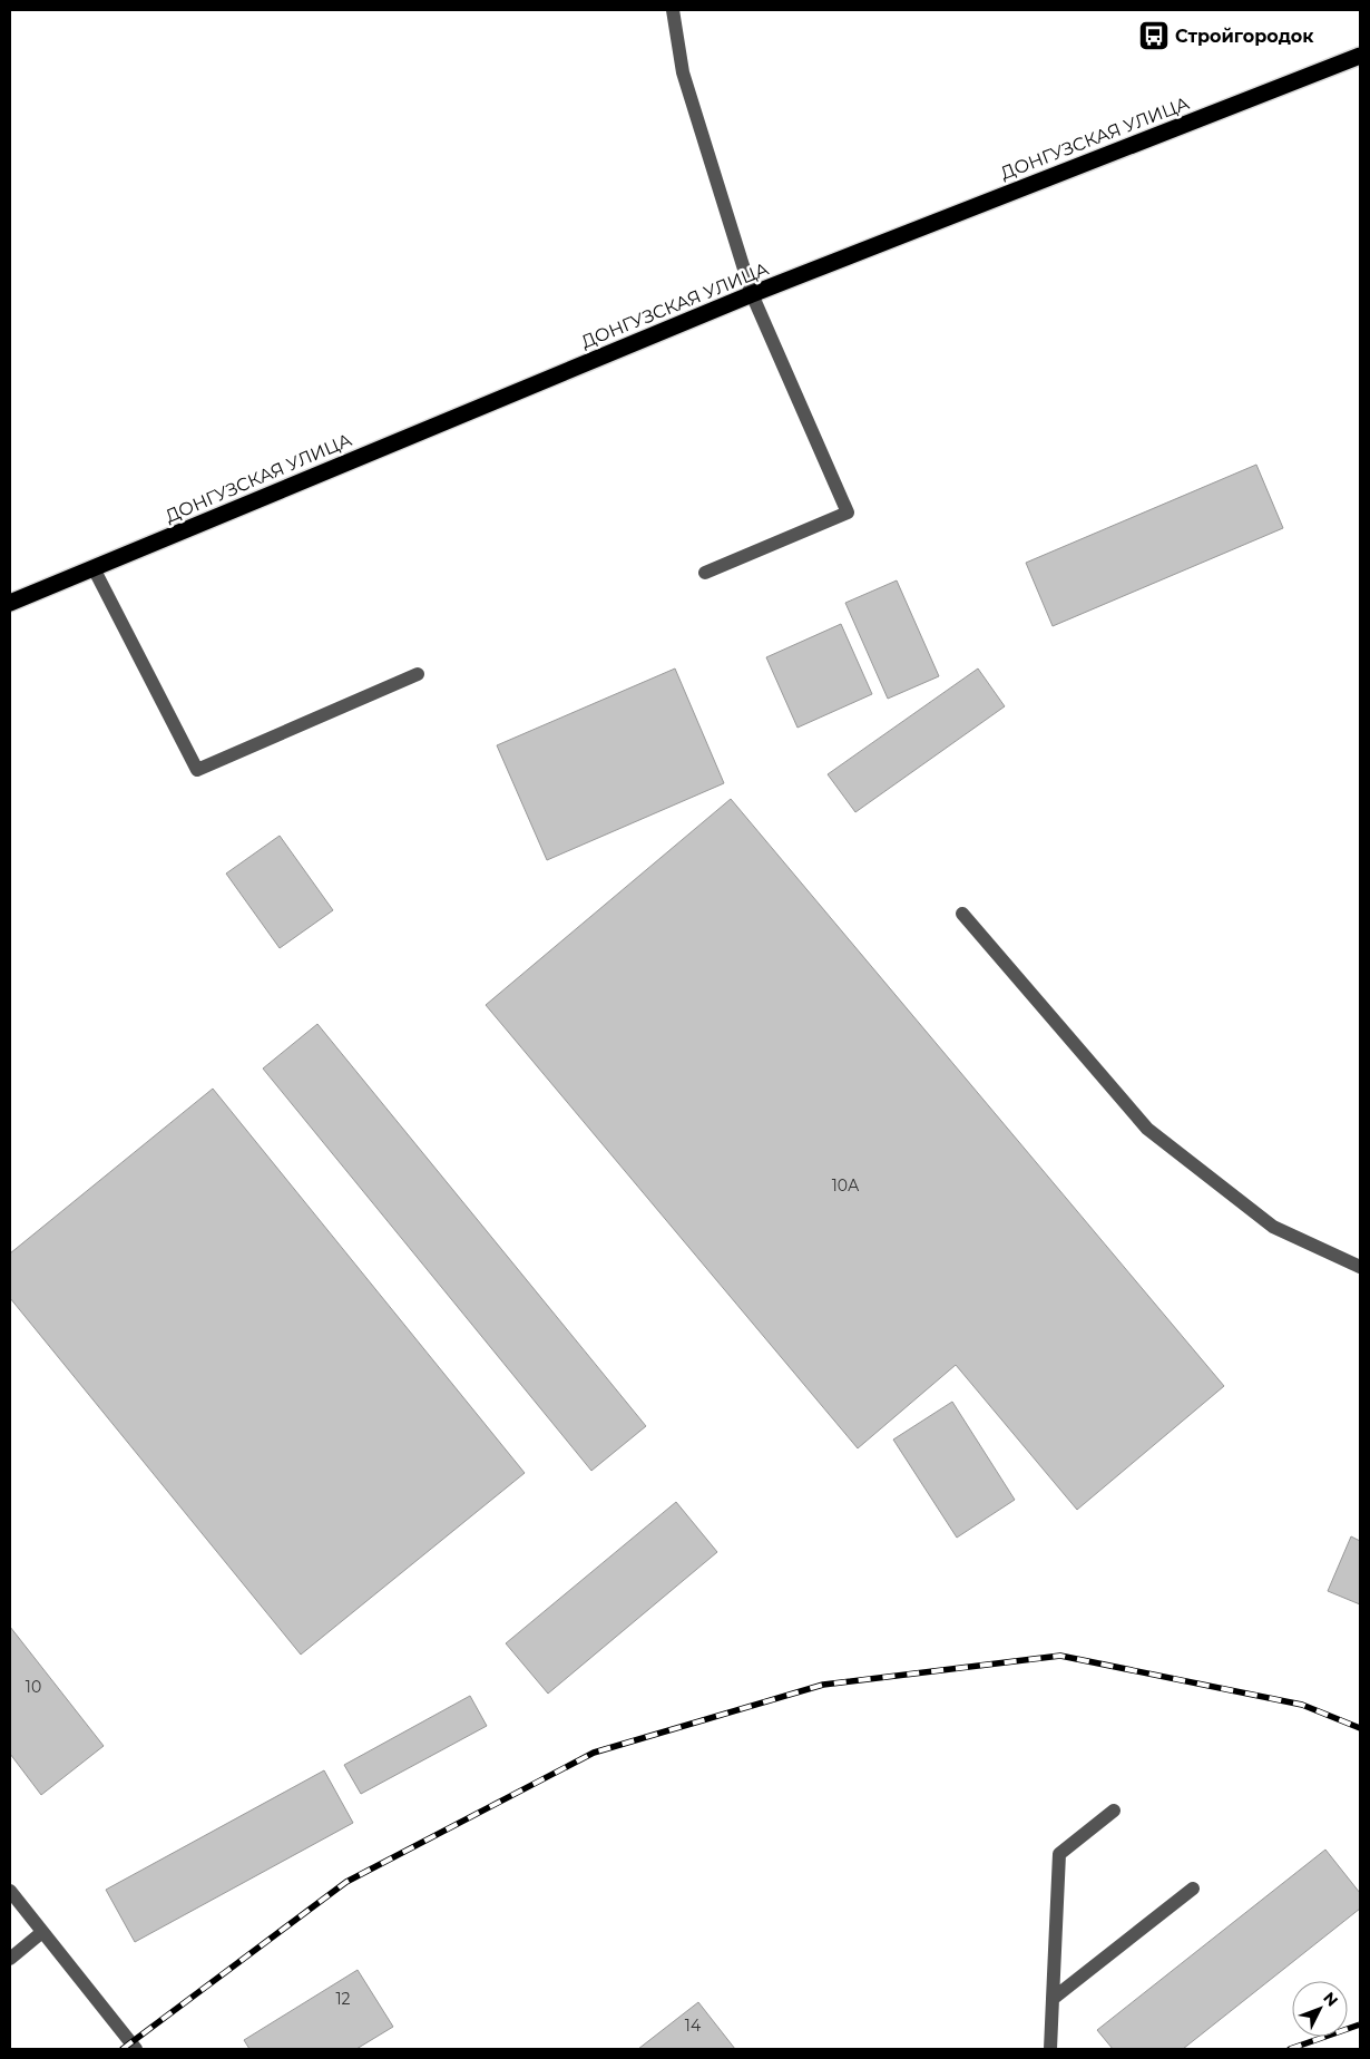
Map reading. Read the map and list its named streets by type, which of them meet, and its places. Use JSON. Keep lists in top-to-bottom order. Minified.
{"streets":{"highway":["ДОНГУЗСКАЯ УЛИЦА"]},"places":{"bus stop":["Стройгородок"]},"house_numbers":["10А","10","12","14"],"north":"top right"}
